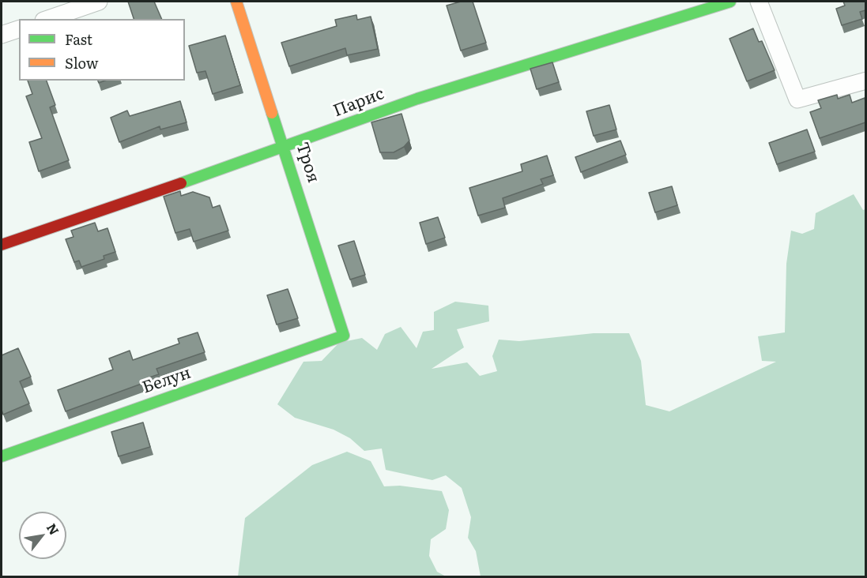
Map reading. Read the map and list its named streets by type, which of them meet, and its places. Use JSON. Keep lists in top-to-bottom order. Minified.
{"streets":{"street":["Парис","Троя","Белун"]},"crossings":[["Парис","Троя"],["Троя","Белун"]],"legend":["Fast","Slow"],"north":"top right"}
